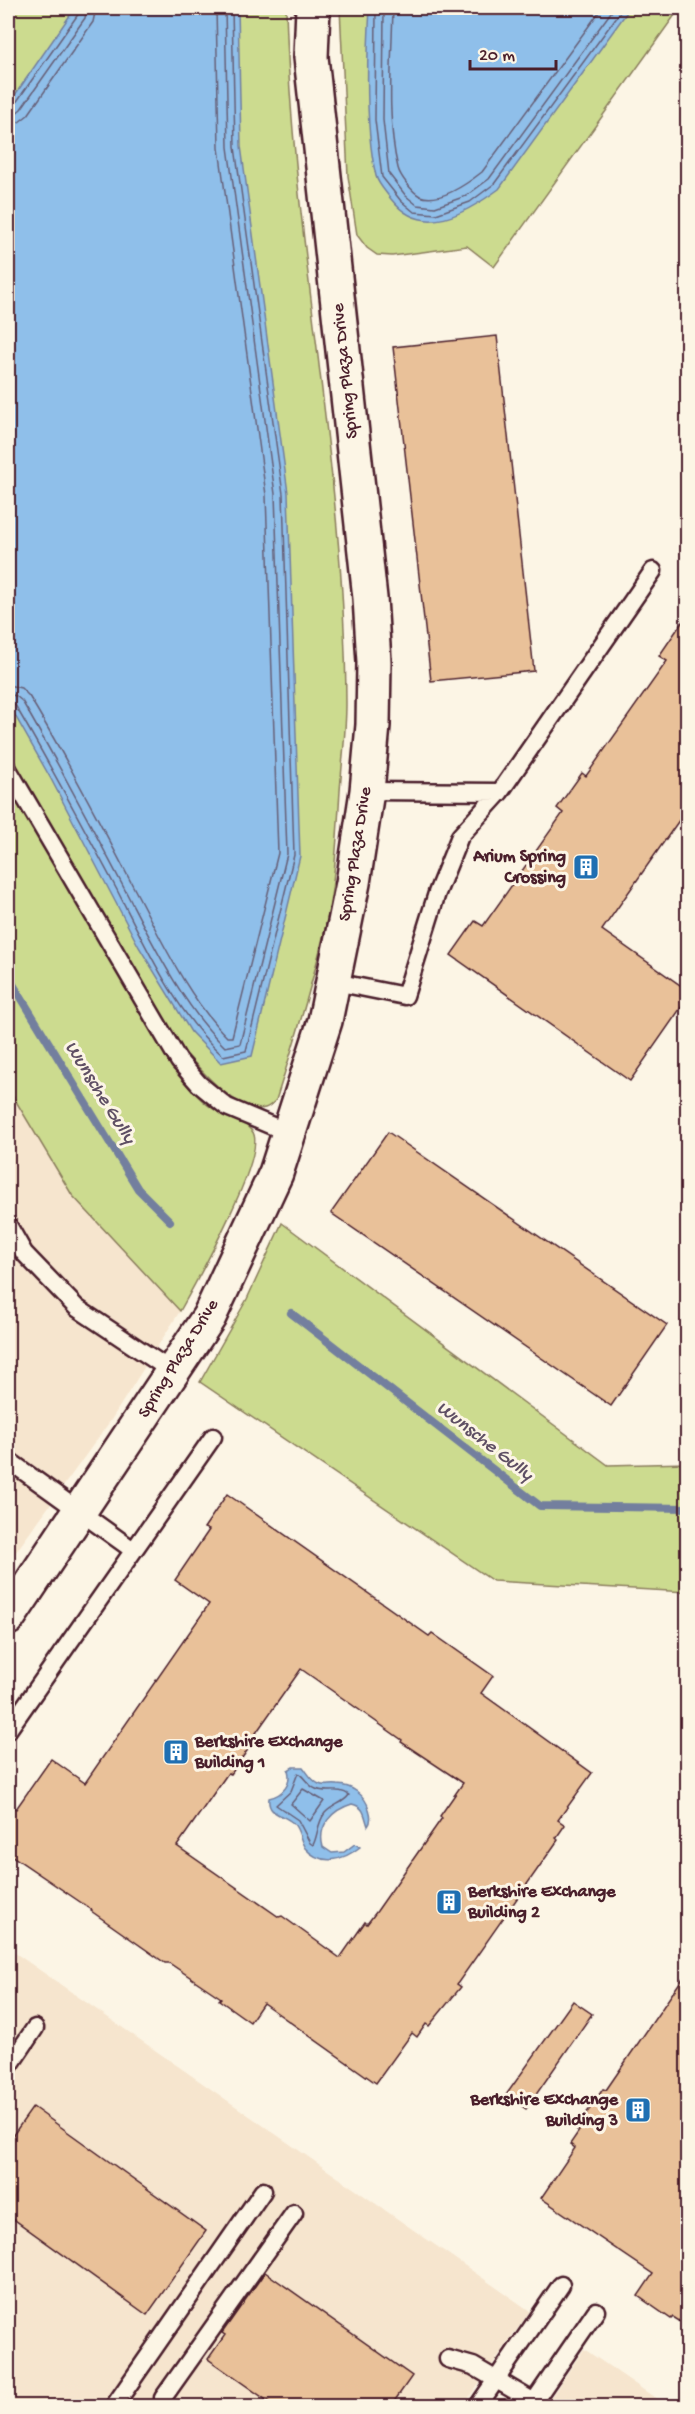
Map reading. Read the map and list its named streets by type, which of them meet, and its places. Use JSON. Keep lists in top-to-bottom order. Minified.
{"streets":{"street":["Spring Plaza Drive"]},"water":["Wunsche Gully"],"places":{"building":["Arium Spring Crossing","Berkshire Exchange Building 1","Berkshire Exchange Building 2","Berkshire Exchange Building 3"]},"scale_bar":"20 m"}
